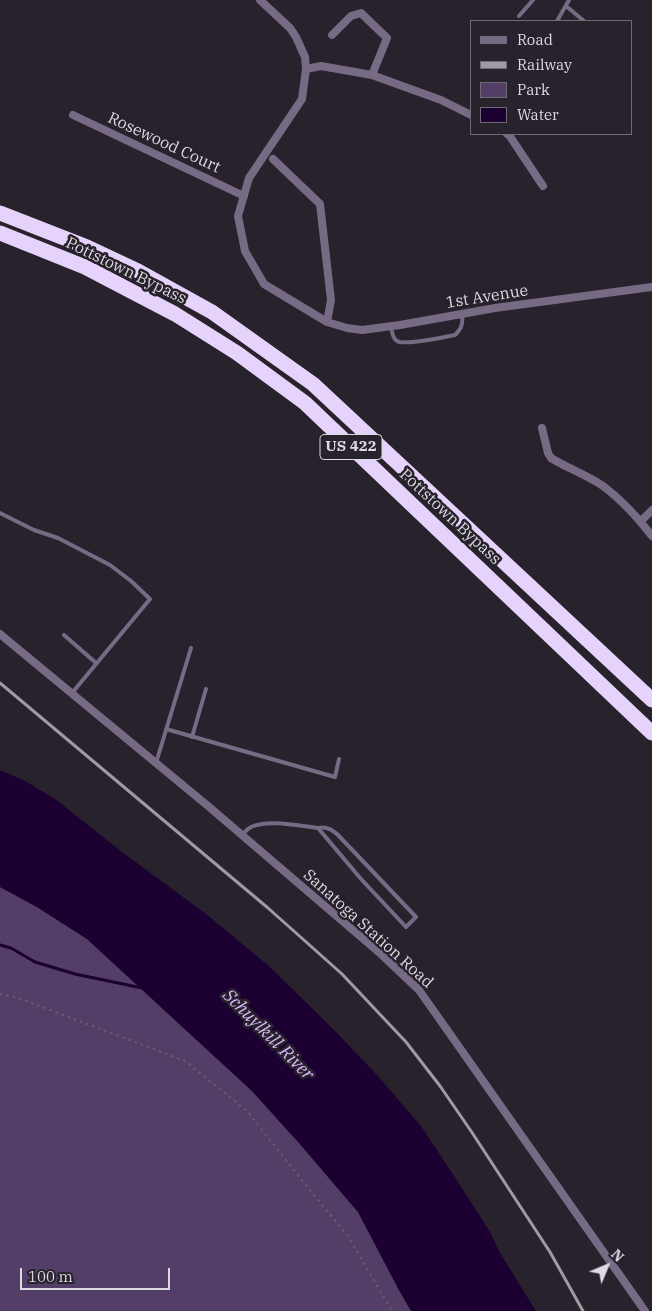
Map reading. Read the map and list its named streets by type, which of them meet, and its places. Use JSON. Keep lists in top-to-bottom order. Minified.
{"streets":{"highway":["Pottstown Bypass","US 422"],"street":["Rosewood Court","1st Avenue","Sanatoga Station Road"]},"crossings":[["Rosewood Court","1st Avenue"]],"water":["Schuylkill River"],"legend":["Road","Railway","Park","Water"],"scale_bar":"100 m","north":"top right"}
